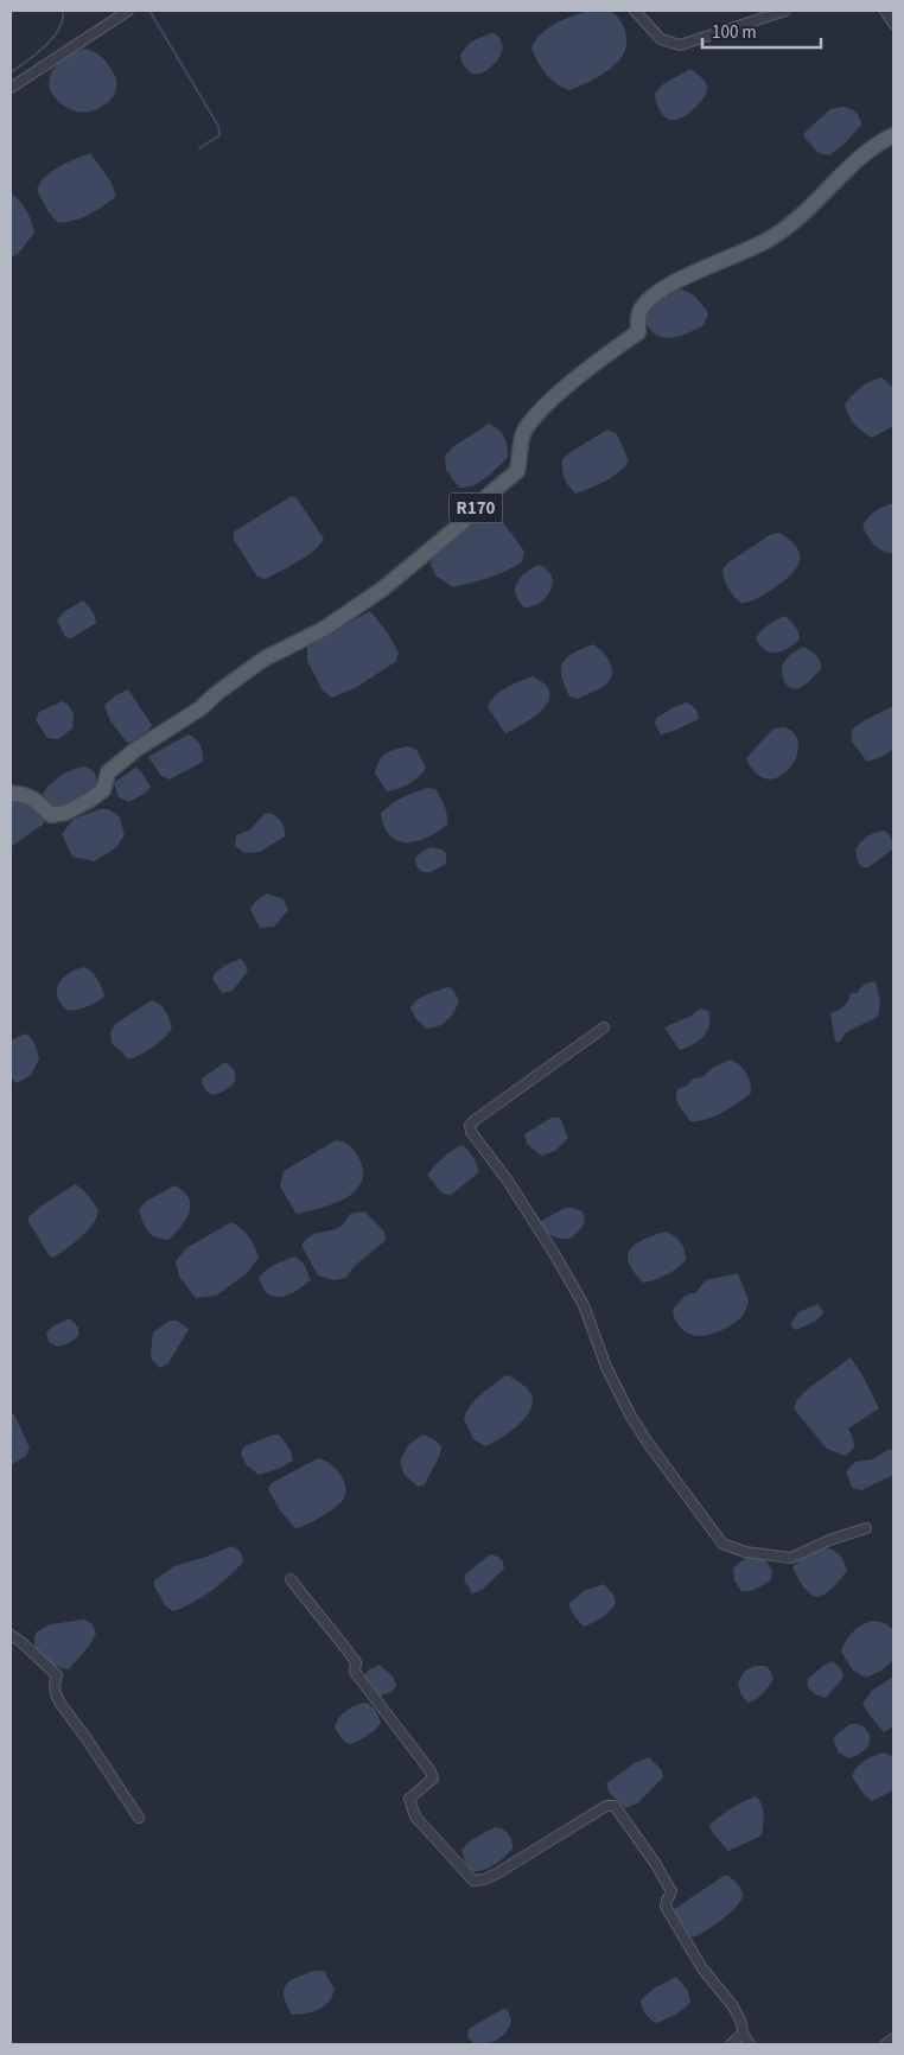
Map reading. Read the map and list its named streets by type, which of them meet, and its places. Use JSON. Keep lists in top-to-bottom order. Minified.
{"streets":{"main road":["R170"]},"scale_bar":"100 m"}
